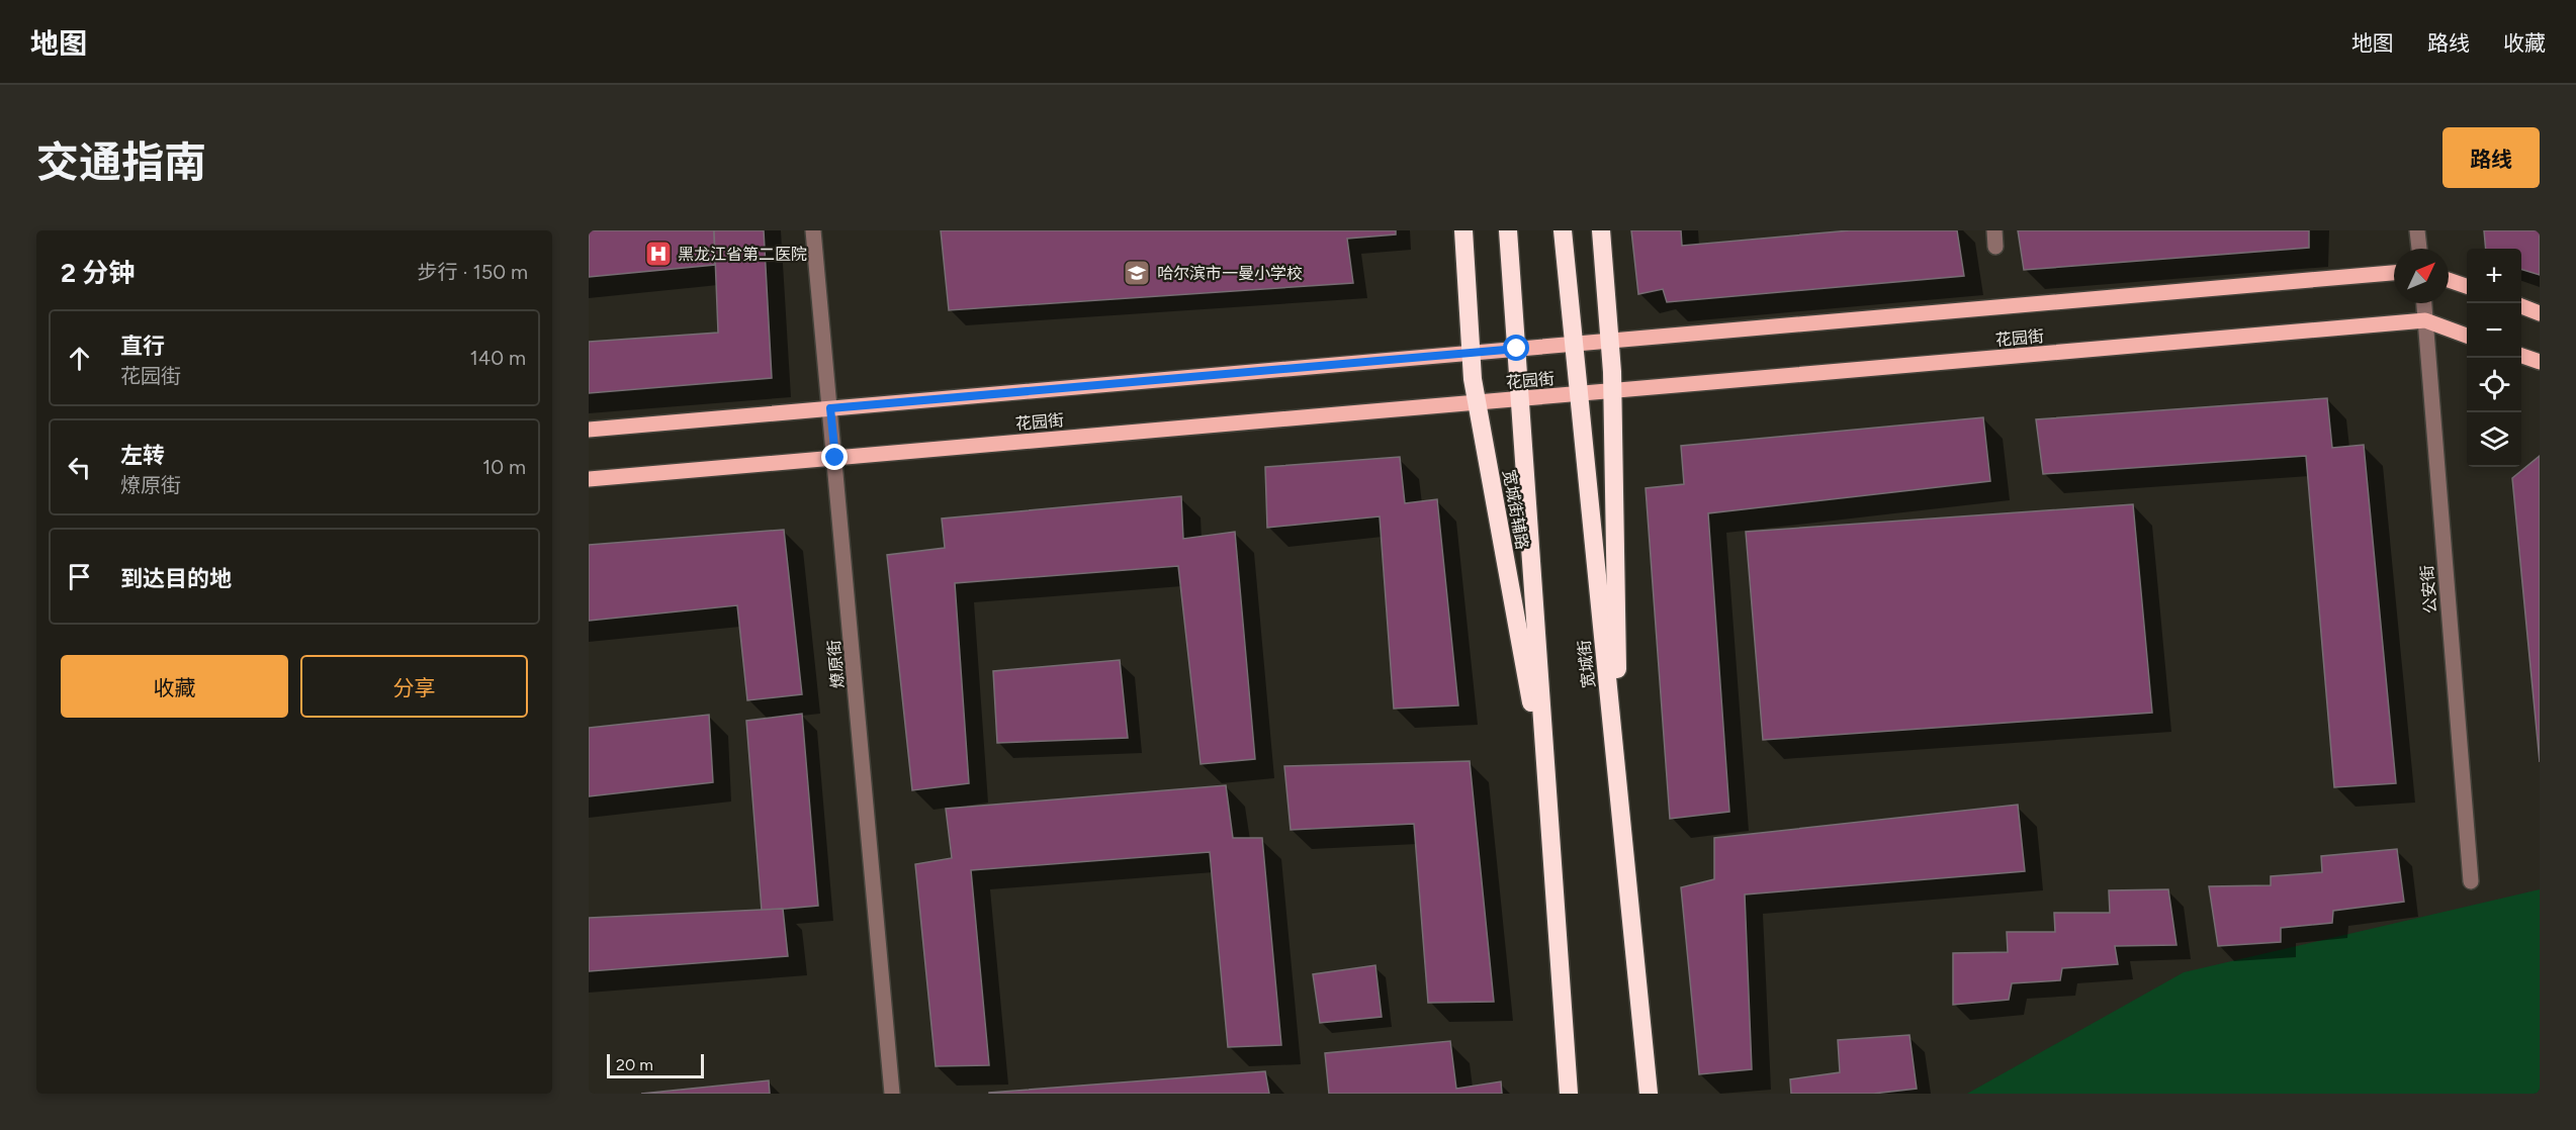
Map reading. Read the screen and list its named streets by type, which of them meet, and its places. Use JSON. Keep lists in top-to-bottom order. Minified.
{"streets":{"highway":["宽城街辅路","宽城街"],"main road":["花园街"],"street":["公安街","燎原街"]},"crossings":[["花园街","宽城街辅路"],["花园街","公安街"],["花园街","燎原街"],["花园街","宽城街"]],"places":{"hospital":["黑龙江省第二医院"],"school or university":["哈尔滨市一曼小学校"]},"scale_bar":"20 m","north":"top right","page":{"header":"地图","nav":["地图","路线","收藏"],"title":"交通指南","buttons":["路线",["收藏","分享"]],"heading":["2 分钟","步行 · 150 m"],"map_buttons":["+","−"],"list":[["直行","花园街","140 m"],["左转","燎原街","10 m"],"到达目的地"],"scale":"20 m"}}
